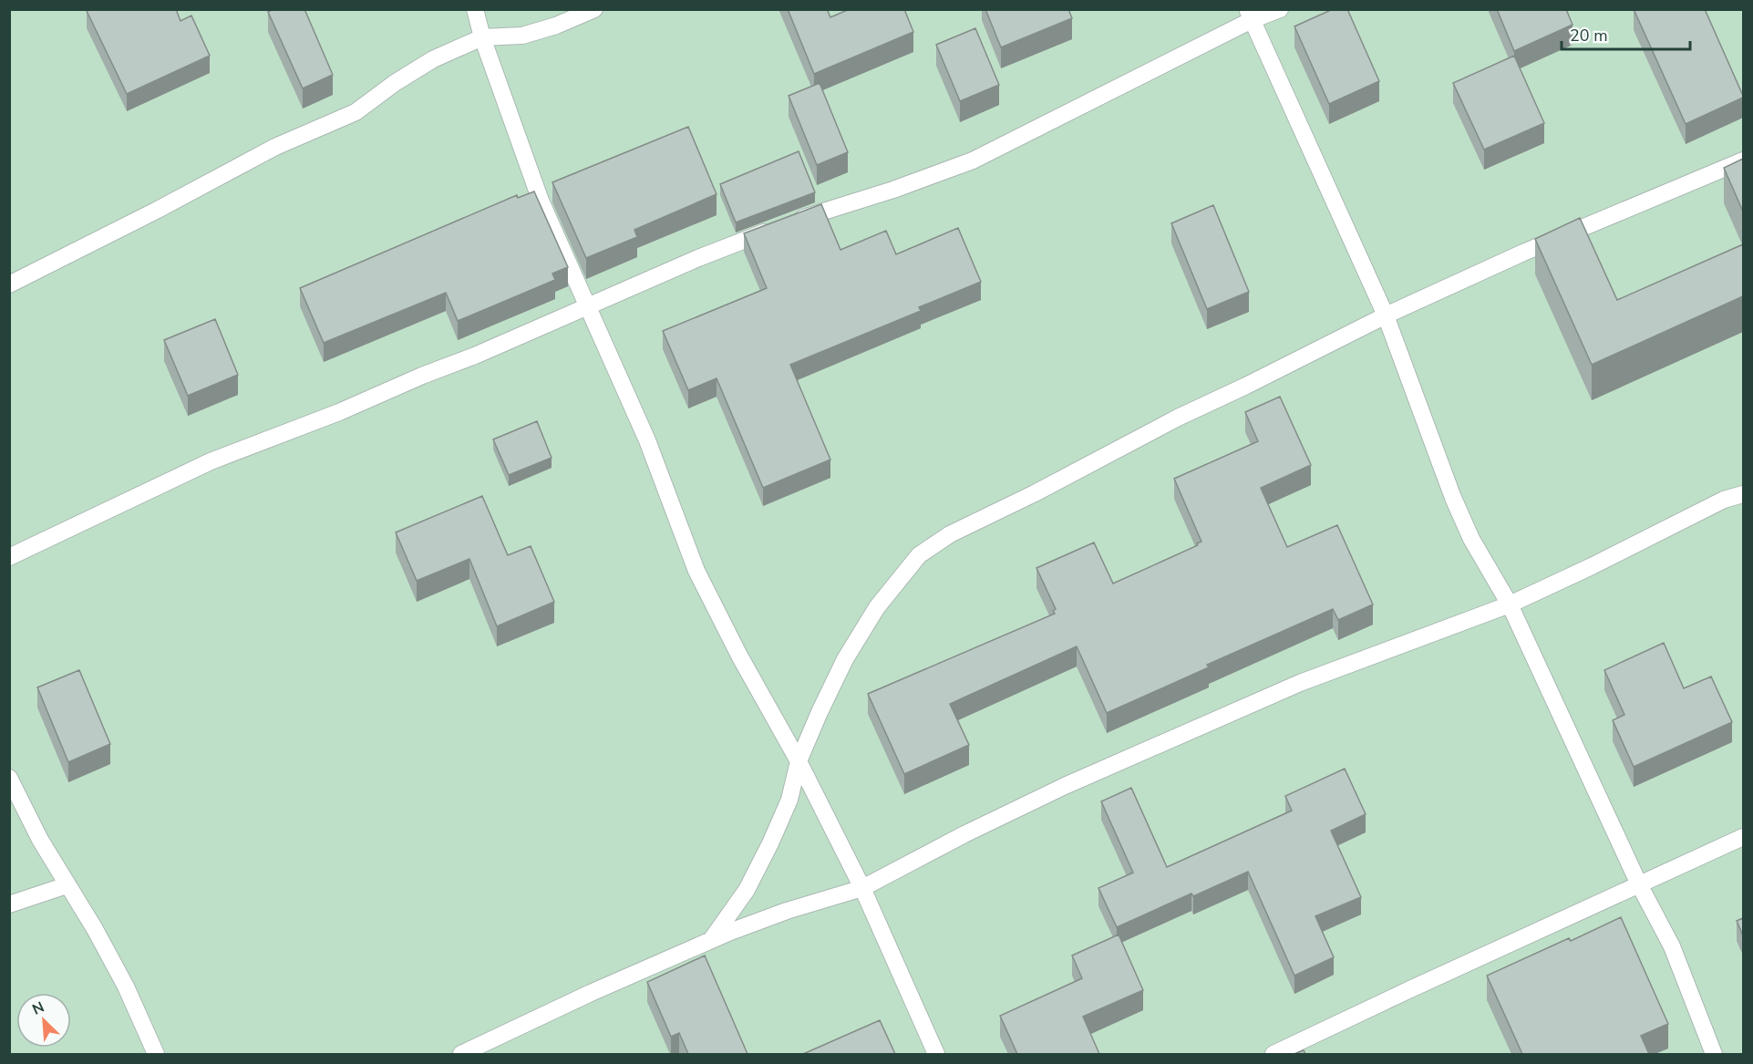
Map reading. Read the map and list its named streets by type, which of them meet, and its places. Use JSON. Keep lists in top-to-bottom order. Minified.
{"scale_bar":"20 m","north":"top left"}
